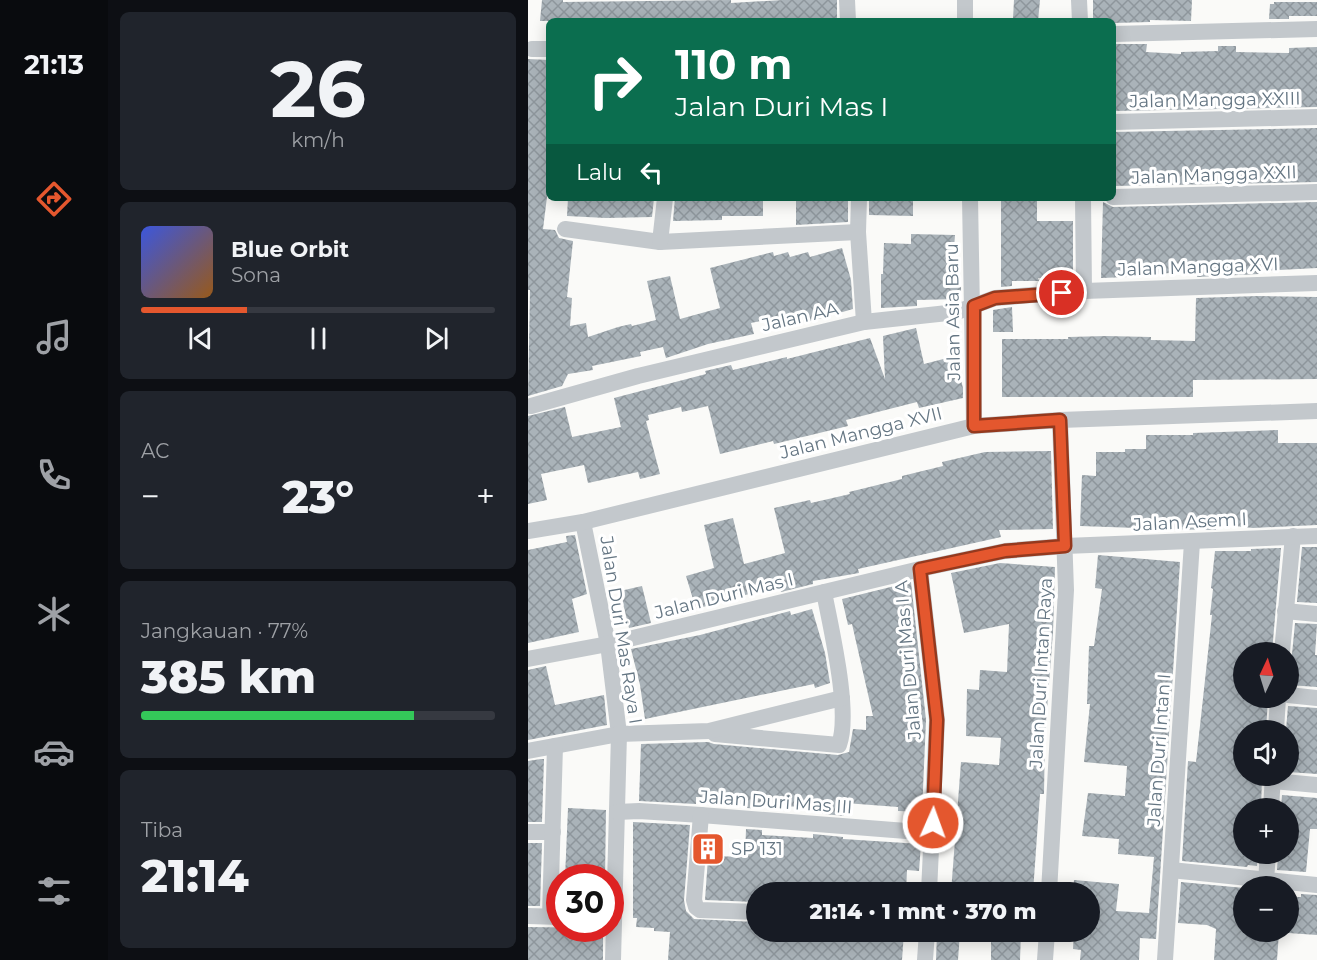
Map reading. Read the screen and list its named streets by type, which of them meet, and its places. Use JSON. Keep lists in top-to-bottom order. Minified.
{"streets":{"street":["Jalan Mangga XXIII","Jalan Mangga XXII","Jalan Mangga XVI","Jalan Asia Baru","Jalan AA","Jalan Mangga XVII","Jalan Asem I","Jalan Duri Mas I","Jalan Duri Mas Raya I","Jalan Duri Mas I A","Jalan Duri Intan Raya","Jalan Duri Intan I","Jalan Duri Mas III"]},"crossings":[["Jalan Mangga XVI","Jalan Asia Baru"],["Jalan Mangga XVI","Jalan AA"],["Jalan Asia Baru","Jalan AA"],["Jalan Asia Baru","Jalan Mangga XVII"],["Jalan Mangga XVII","Jalan Duri Mas Raya I"],["Jalan Mangga XVII","Jalan Duri Intan Raya"],["Jalan Asem I","Jalan Duri Mas I"],["Jalan Asem I","Jalan Duri Intan Raya"],["Jalan Asem I","Jalan Duri Intan I"],["Jalan Duri Mas I","Jalan Duri Mas Raya I"],["Jalan Duri Mas I","Jalan Duri Mas I A"],["Jalan Duri Mas I","Jalan Duri Intan Raya"],["Jalan Duri Mas Raya I","Jalan Duri Mas III"],["Jalan Duri Mas I A","Jalan Duri Mas III"]],"places":{"building":["SP 131"]},"north":"top","page":{"tabs":"21:13","tile":[["26","km/h"],"AC",["Jangkauan · 77%","385 km"],["Tiba","21:14"]],"turn":["110 m","Jalan Duri Mas I"],"then":"Lalu","song":["Blue Orbit","Sona"],"heat":["−","23°","+"],"map_buttons":["+","−"],"limit":"30","trip":"21:14 · 1 mnt · 370 m"}}
